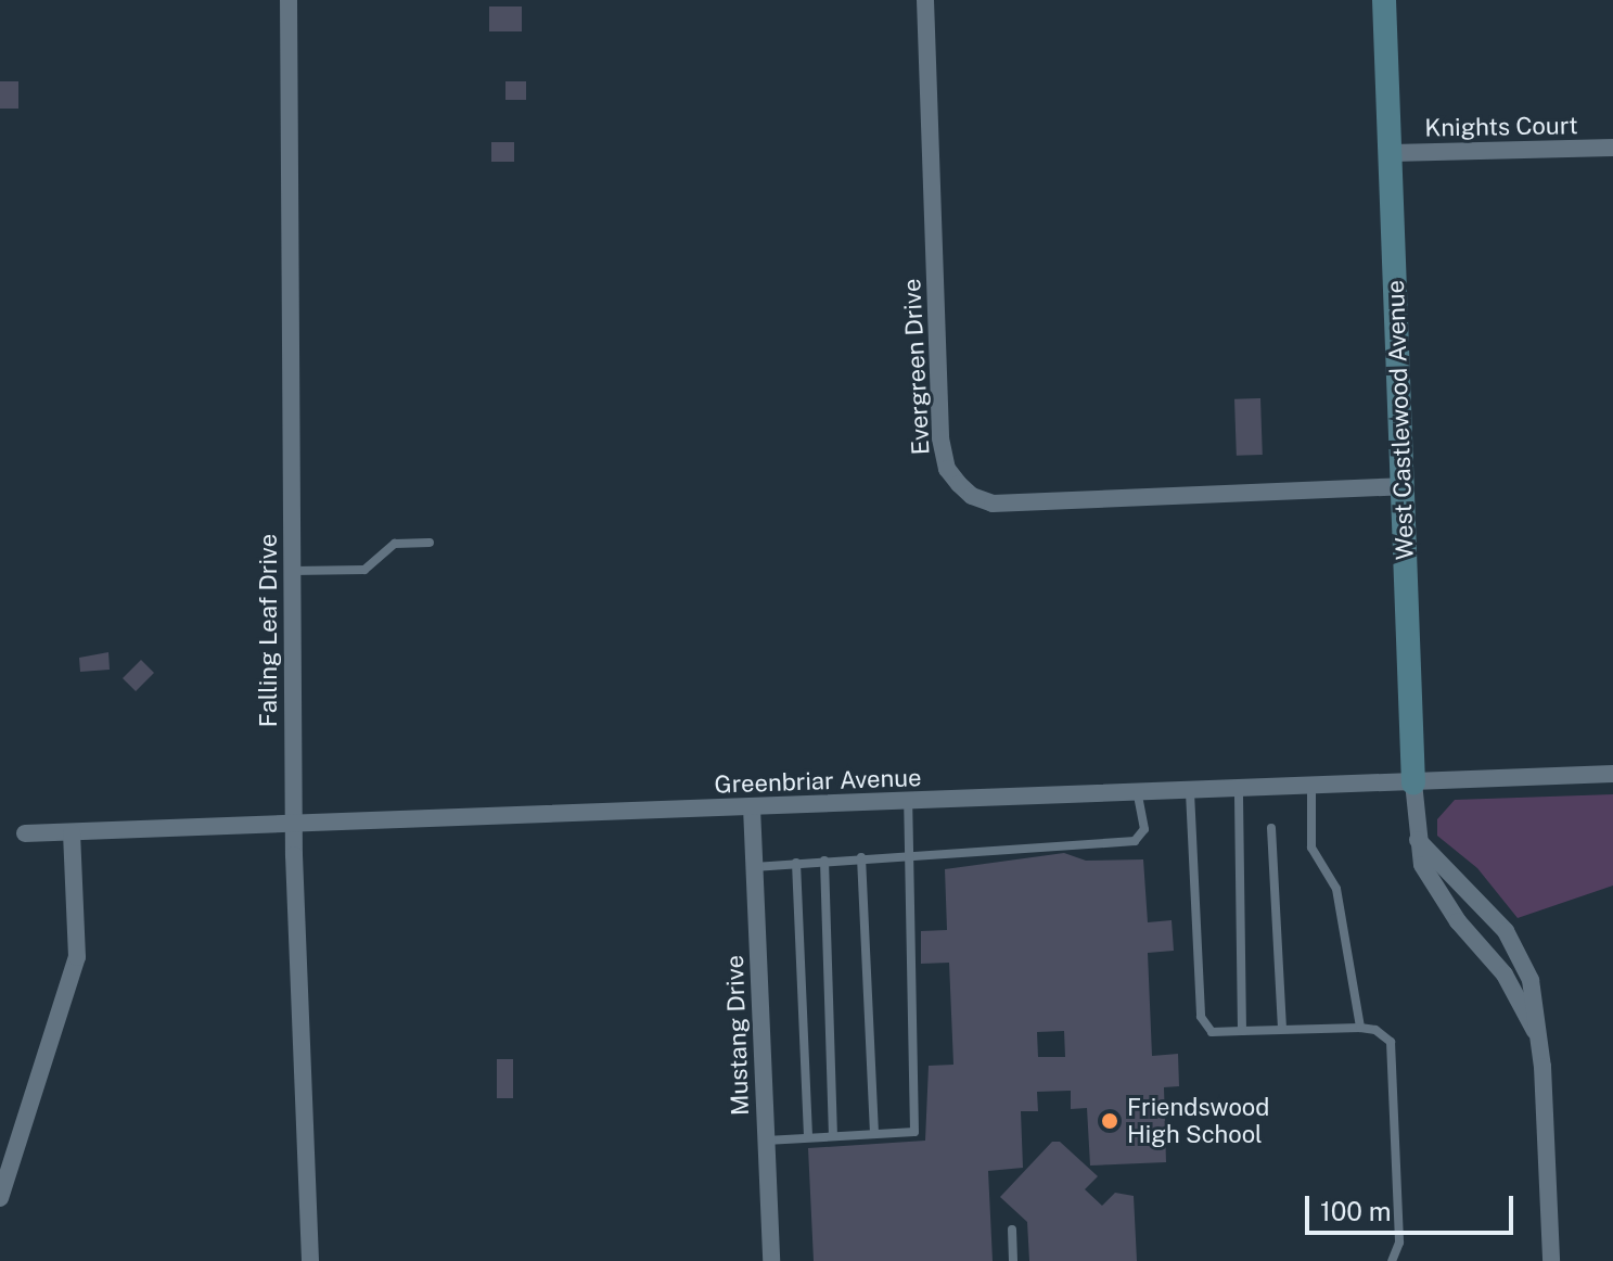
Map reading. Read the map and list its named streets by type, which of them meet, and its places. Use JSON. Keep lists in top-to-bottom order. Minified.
{"streets":{"street":["Knights Court","Evergreen Drive","West Castlewood Avenue","Falling Leaf Drive","Greenbriar Avenue","Mustang Drive"]},"crossings":[["Knights Court","West Castlewood Avenue"],["Evergreen Drive","West Castlewood Avenue"],["West Castlewood Avenue","Greenbriar Avenue"],["Falling Leaf Drive","Greenbriar Avenue"],["Greenbriar Avenue","Mustang Drive"]],"places":["Friendswood High School"],"scale_bar":"100 m"}
